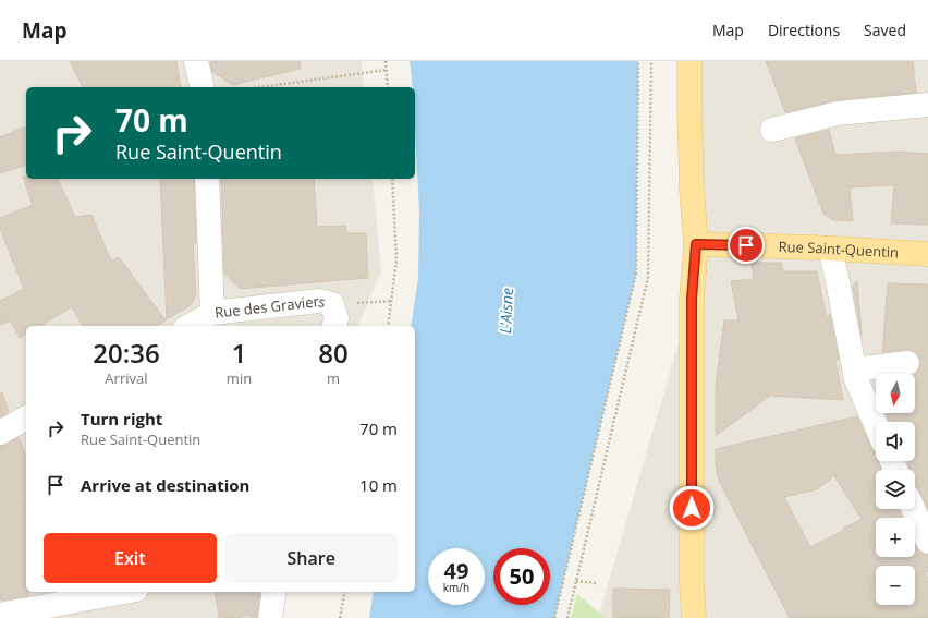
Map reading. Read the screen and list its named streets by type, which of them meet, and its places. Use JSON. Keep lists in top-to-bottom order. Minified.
{"streets":{"main road":["Rue Saint-Quentin"],"street":["Rue des Graviers"]},"water":["L'Aisne"],"north":"bottom","page":{"header":"Map","nav":["Map","Directions","Saved"],"turn":["70 m","Rue Saint-Quentin"],"eta":["20:36","Arrival","1","min","80","m"],"map_buttons":["+","−"],"list":[{"name":"Turn right","note":"Rue Saint-Quentin","value":"70 m"},{"name":"Arrive at destination","value":"10 m"}],"buttons":["Exit","Share"],"speed":"49 km/h","limit":"50"}}
